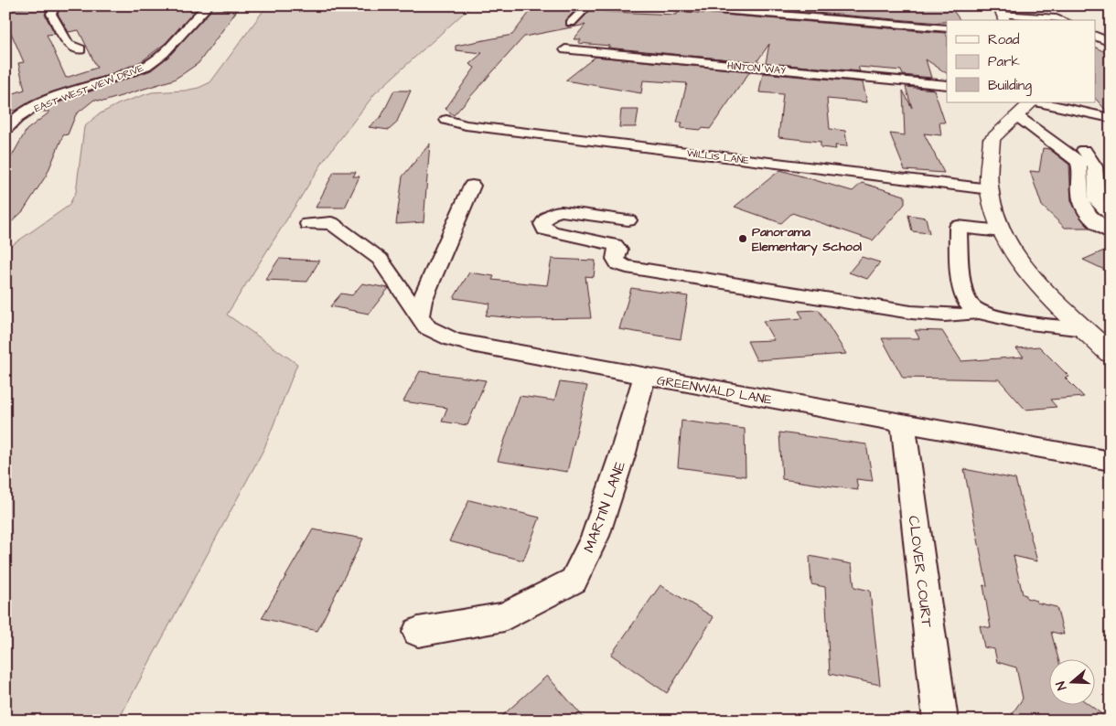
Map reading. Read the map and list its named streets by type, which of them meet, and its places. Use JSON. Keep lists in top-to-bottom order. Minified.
{"streets":{"street":["HINTON WAY","EAST WEST VIEW DRIVE","WILLIS LANE","GREENWALD LANE","MARTIN LANE","CLOVER COURT"]},"crossings":[["GREENWALD LANE","MARTIN LANE"],["GREENWALD LANE","CLOVER COURT"]],"places":["Panorama Elementary School"],"legend":["Road","Park","Building"],"north":"left"}
